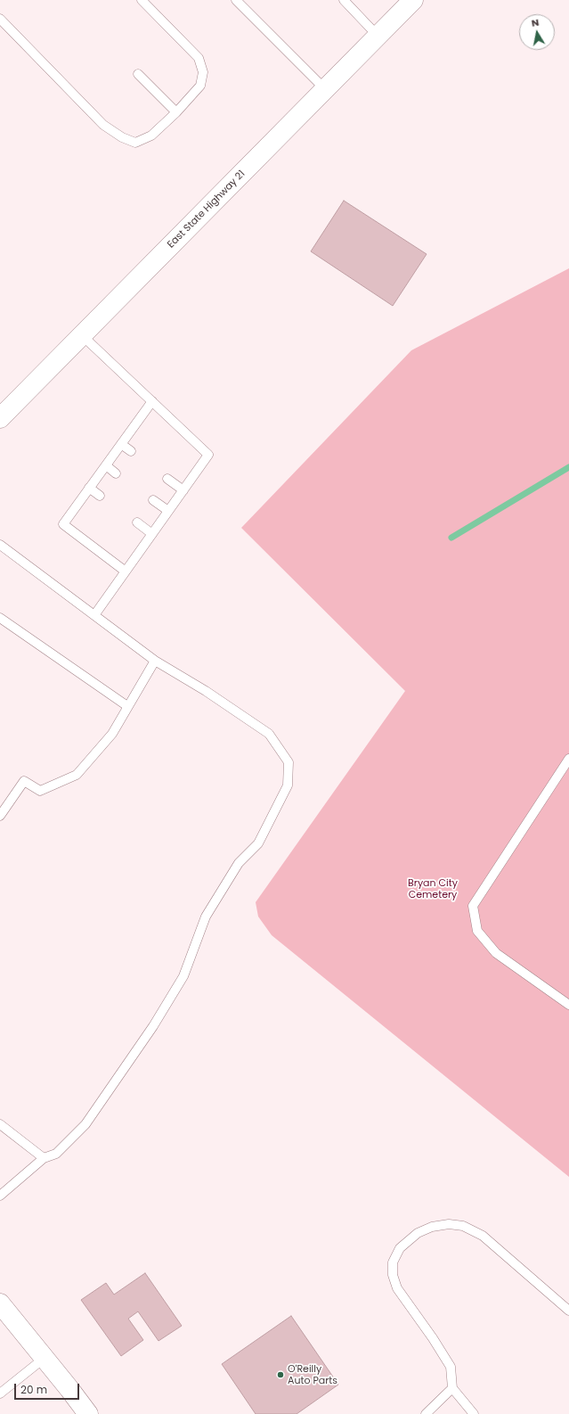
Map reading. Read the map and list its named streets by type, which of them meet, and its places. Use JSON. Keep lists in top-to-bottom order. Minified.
{"streets":{"main road":["East State Highway 21"]},"parks":["Bryan City Cemetery"],"places":["O'Reilly Auto Parts"],"scale_bar":"20 m","north":"top"}
